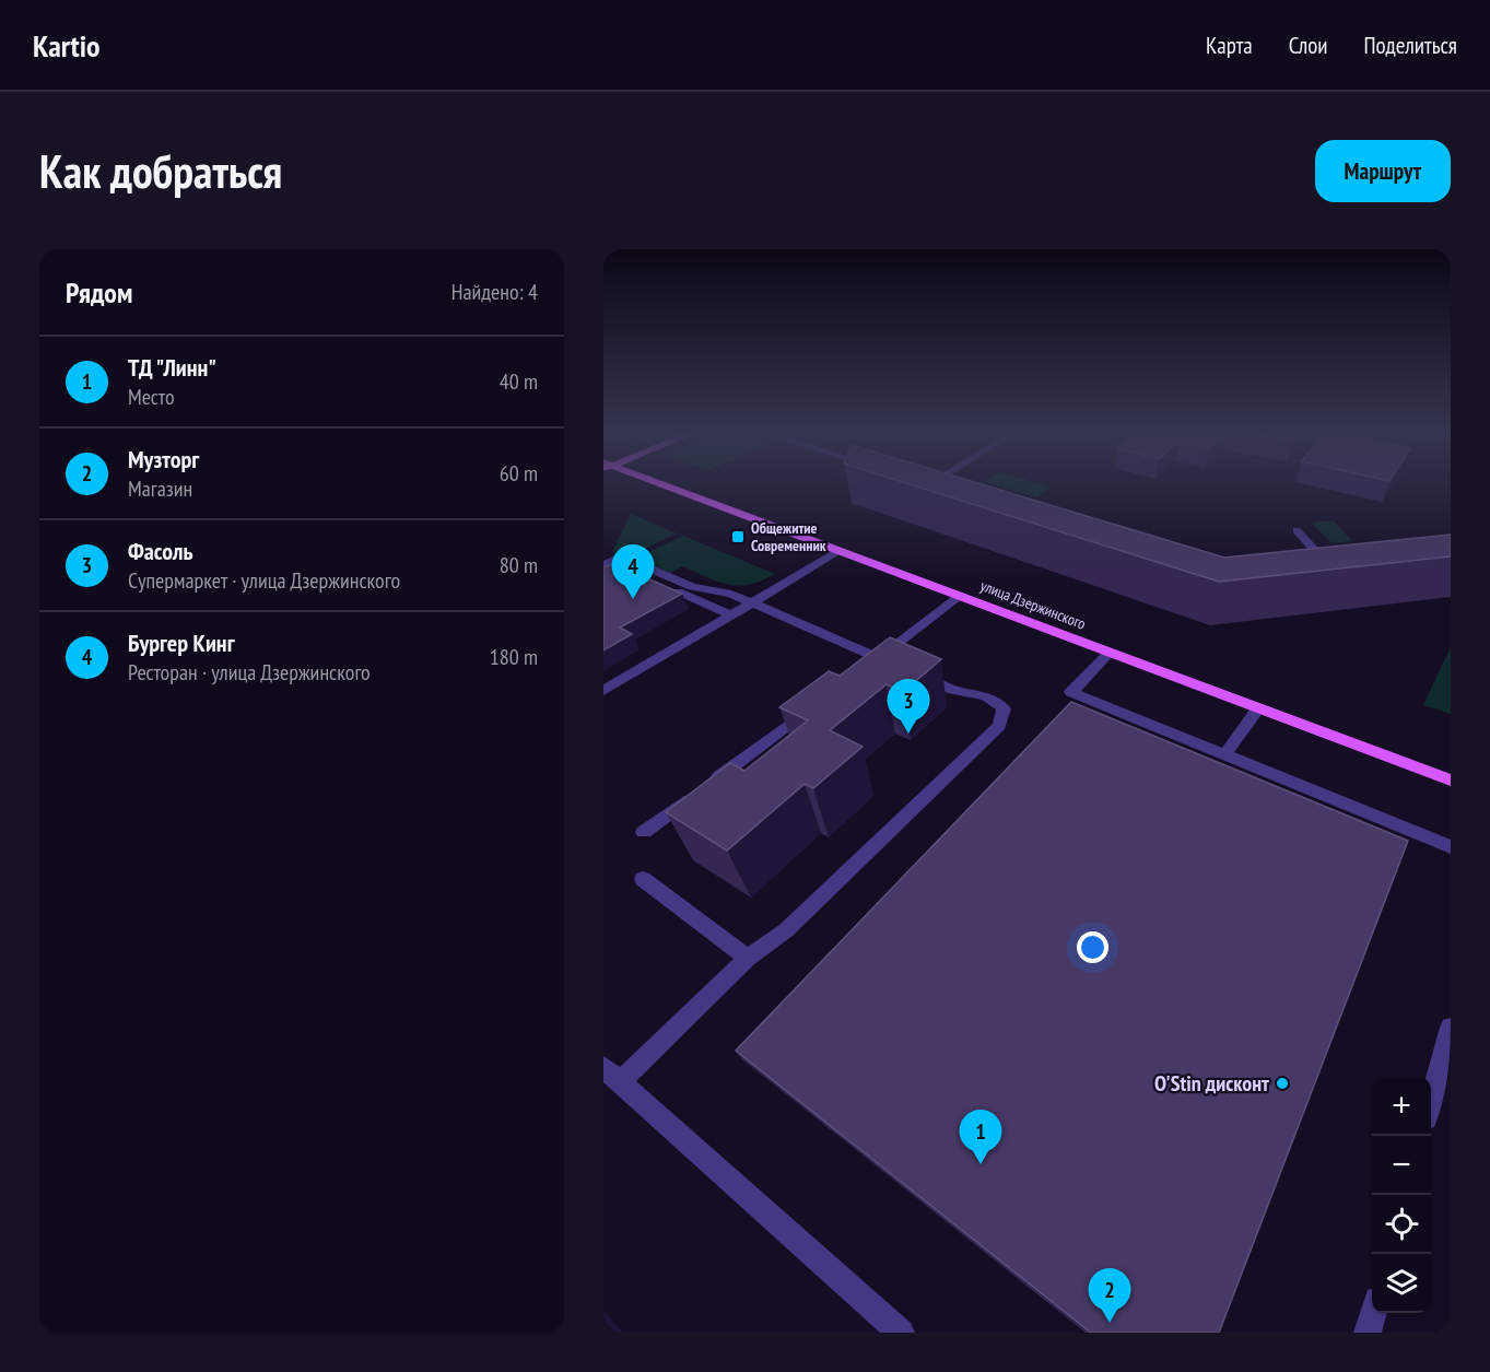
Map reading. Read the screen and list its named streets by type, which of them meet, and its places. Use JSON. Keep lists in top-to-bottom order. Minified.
{"streets":{"main road":["улица Дзержинского"]},"places":{"transit":["Общежитие Современник"],"other":["O'Stin дисконт"]},"page":{"header":"Kartio","nav":["Карта","Слои","Поделиться"],"buttons":"Маршрут","title":"Как добраться","heading":["Рядом","Найдено: 4"],"list":[{"mark":"1","name":"ТД \"Линн\"","note":"Место","value":"40 m"},{"mark":"2","name":"Музторг","note":"Магазин","value":"60 m"},{"mark":"3","name":"Фасоль","note":"Супермаркет · улица Дзержинского","value":"80 m"},{"mark":"4","name":"Бургер Кинг","note":"Ресторан · улица Дзержинского","value":"180 m"}],"pins":["4","3","1","2"],"map_buttons":["+","−"]}}
